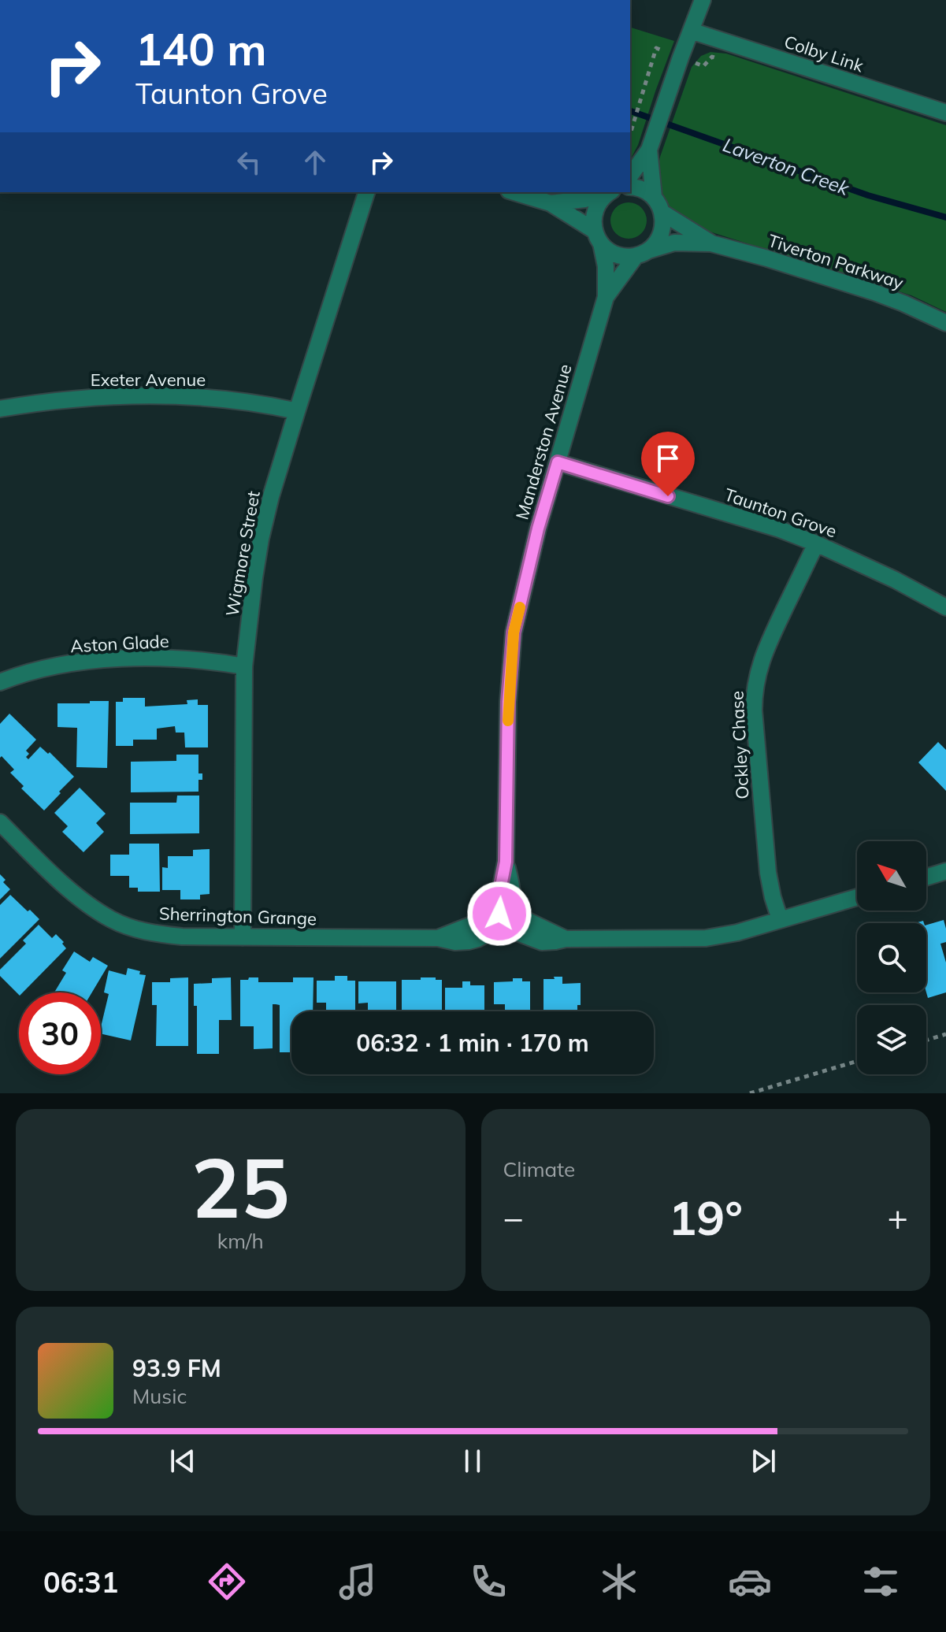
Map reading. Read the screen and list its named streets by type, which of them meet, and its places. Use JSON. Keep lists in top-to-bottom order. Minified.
{"streets":{"street":["Colby Link","Tiverton Parkway","Exeter Avenue","Manderston Avenue","Taunton Grove","Wigmore Street","Aston Glade","Ockley Chase","Sherrington Grange"]},"crossings":[["Tiverton Parkway","Manderston Avenue"],["Exeter Avenue","Wigmore Street"],["Manderston Avenue","Taunton Grove"],["Manderston Avenue","Sherrington Grange"],["Taunton Grove","Ockley Chase"],["Wigmore Street","Aston Glade"],["Wigmore Street","Sherrington Grange"]],"water":["Laverton Creek"],"north":"top left","page":{"turn":["140 m","Taunton Grove"],"limit":"30","trip":"06:32 · 1 min · 170 m","tile":[["25","km/h"],"Climate"],"heat":["−","19°","+"],"song":["93.9 FM","Music"],"tabs":"06:31"}}
